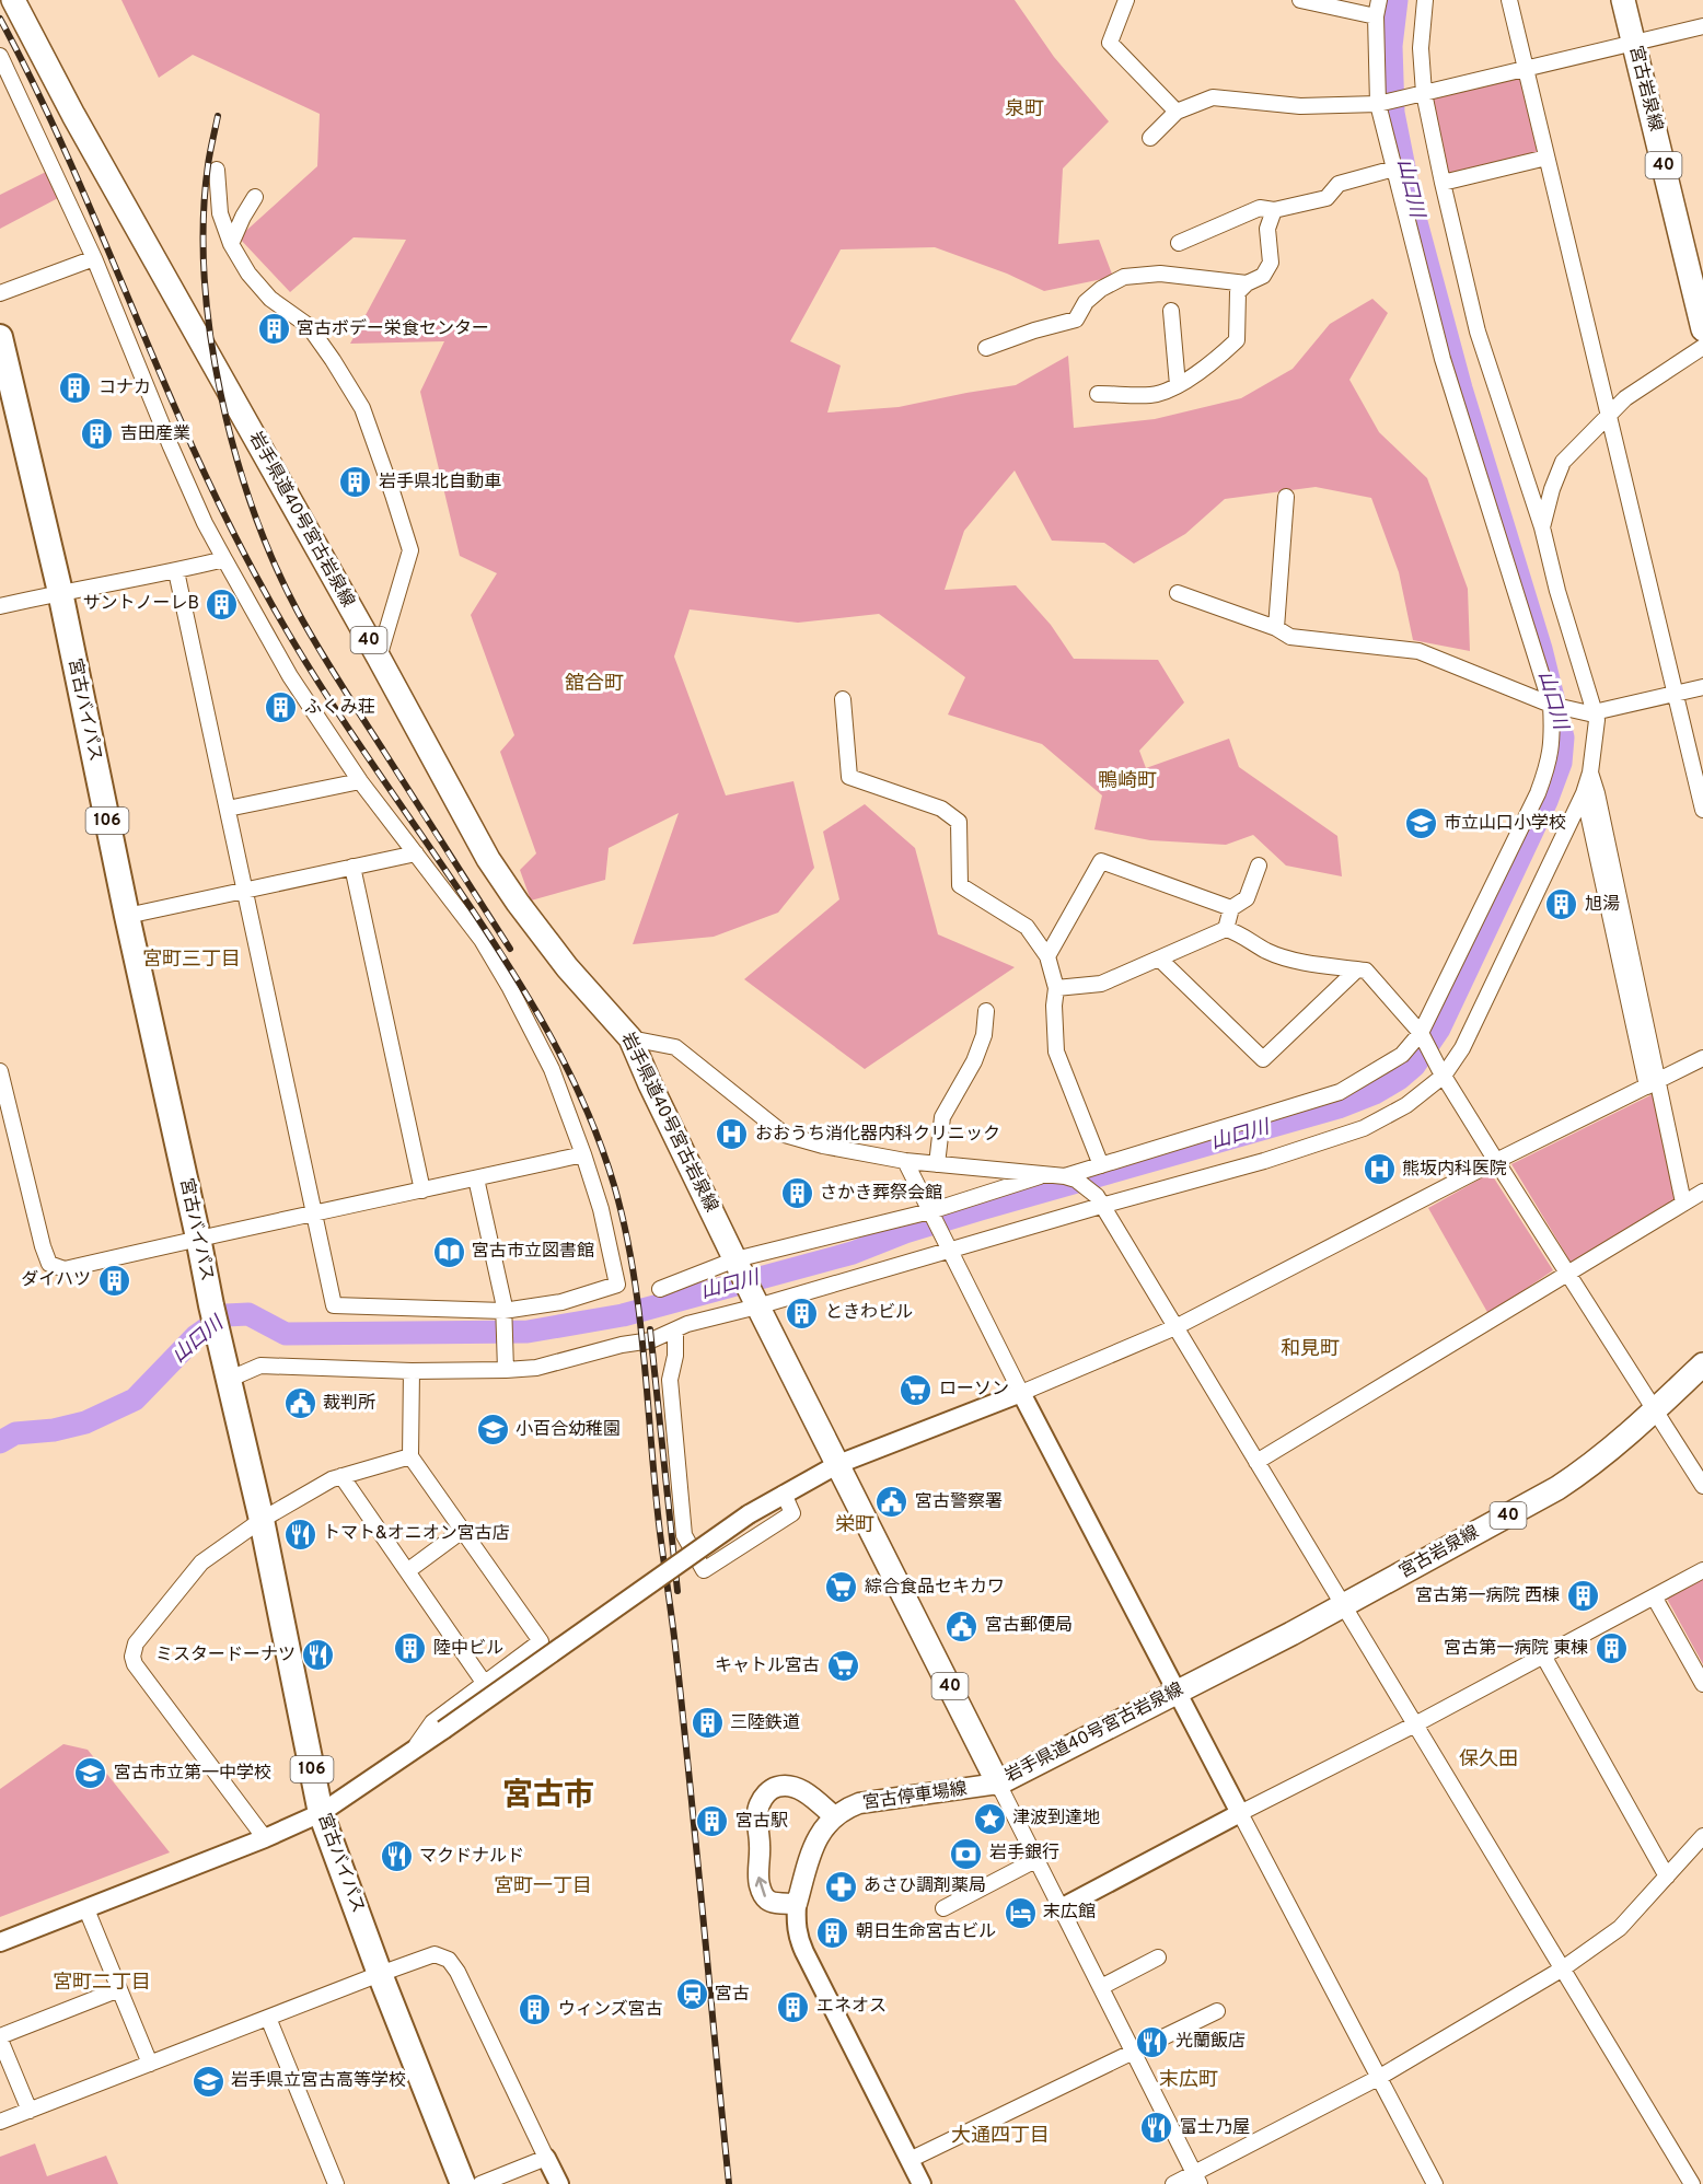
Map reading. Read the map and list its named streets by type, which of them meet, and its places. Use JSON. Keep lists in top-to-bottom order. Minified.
{"streets":{"highway":["宮古バイパス","106"],"main road":["宮古岩泉線","40","岩手県道40号宮古岩泉線","宮古停車場線"]},"crossings":[["宮古岩泉線","岩手県道40号宮古岩泉線"],["岩手県道40号宮古岩泉線","宮古停車場線"]],"districts":["泉町","舘合町","鴨崎町","宮町三丁目","和見町","栄町","保久田","宮古市","宮町一丁目","宮町二丁目","末広町","大通四丁目"],"water":["山口川"],"places":{"building":["宮古ボデー栄食センター","コナカ","吉田産業","岩手県北自動車","サントノーレB","ふくみ荘","旭湯","さかき葬祭会館","ダイハツ","ときわビル","宮古第一病院 西棟","陸中ビル","宮古第一病院 東棟","三陸鉄道","宮古駅","朝日生命宮古ビル","エネオス","ウィンズ宮古"],"school or university":["市立山口小学校","小百合幼稚園","宮古市立第一中学校","岩手県立宮古高等学校"],"hospital":["おおうち消化器内科クリニック","熊坂内科医院"],"library":["宮古市立図書館"],"supermarket":["ローソン","綜合食品セキカワ","キャトル宮古"],"public building":["裁判所","宮古警察署","宮古郵便局"],"restaurant":["トマト&オニオン宮古店","ミスタードーナツ","マクドナルド","光蘭飯店","富士乃屋"],"place":["津波到達地"],"bank":["岩手銀行"],"pharmacy":["あさひ調剤薬局"],"hotel":["末広館"],"station":["宮古"]}}
